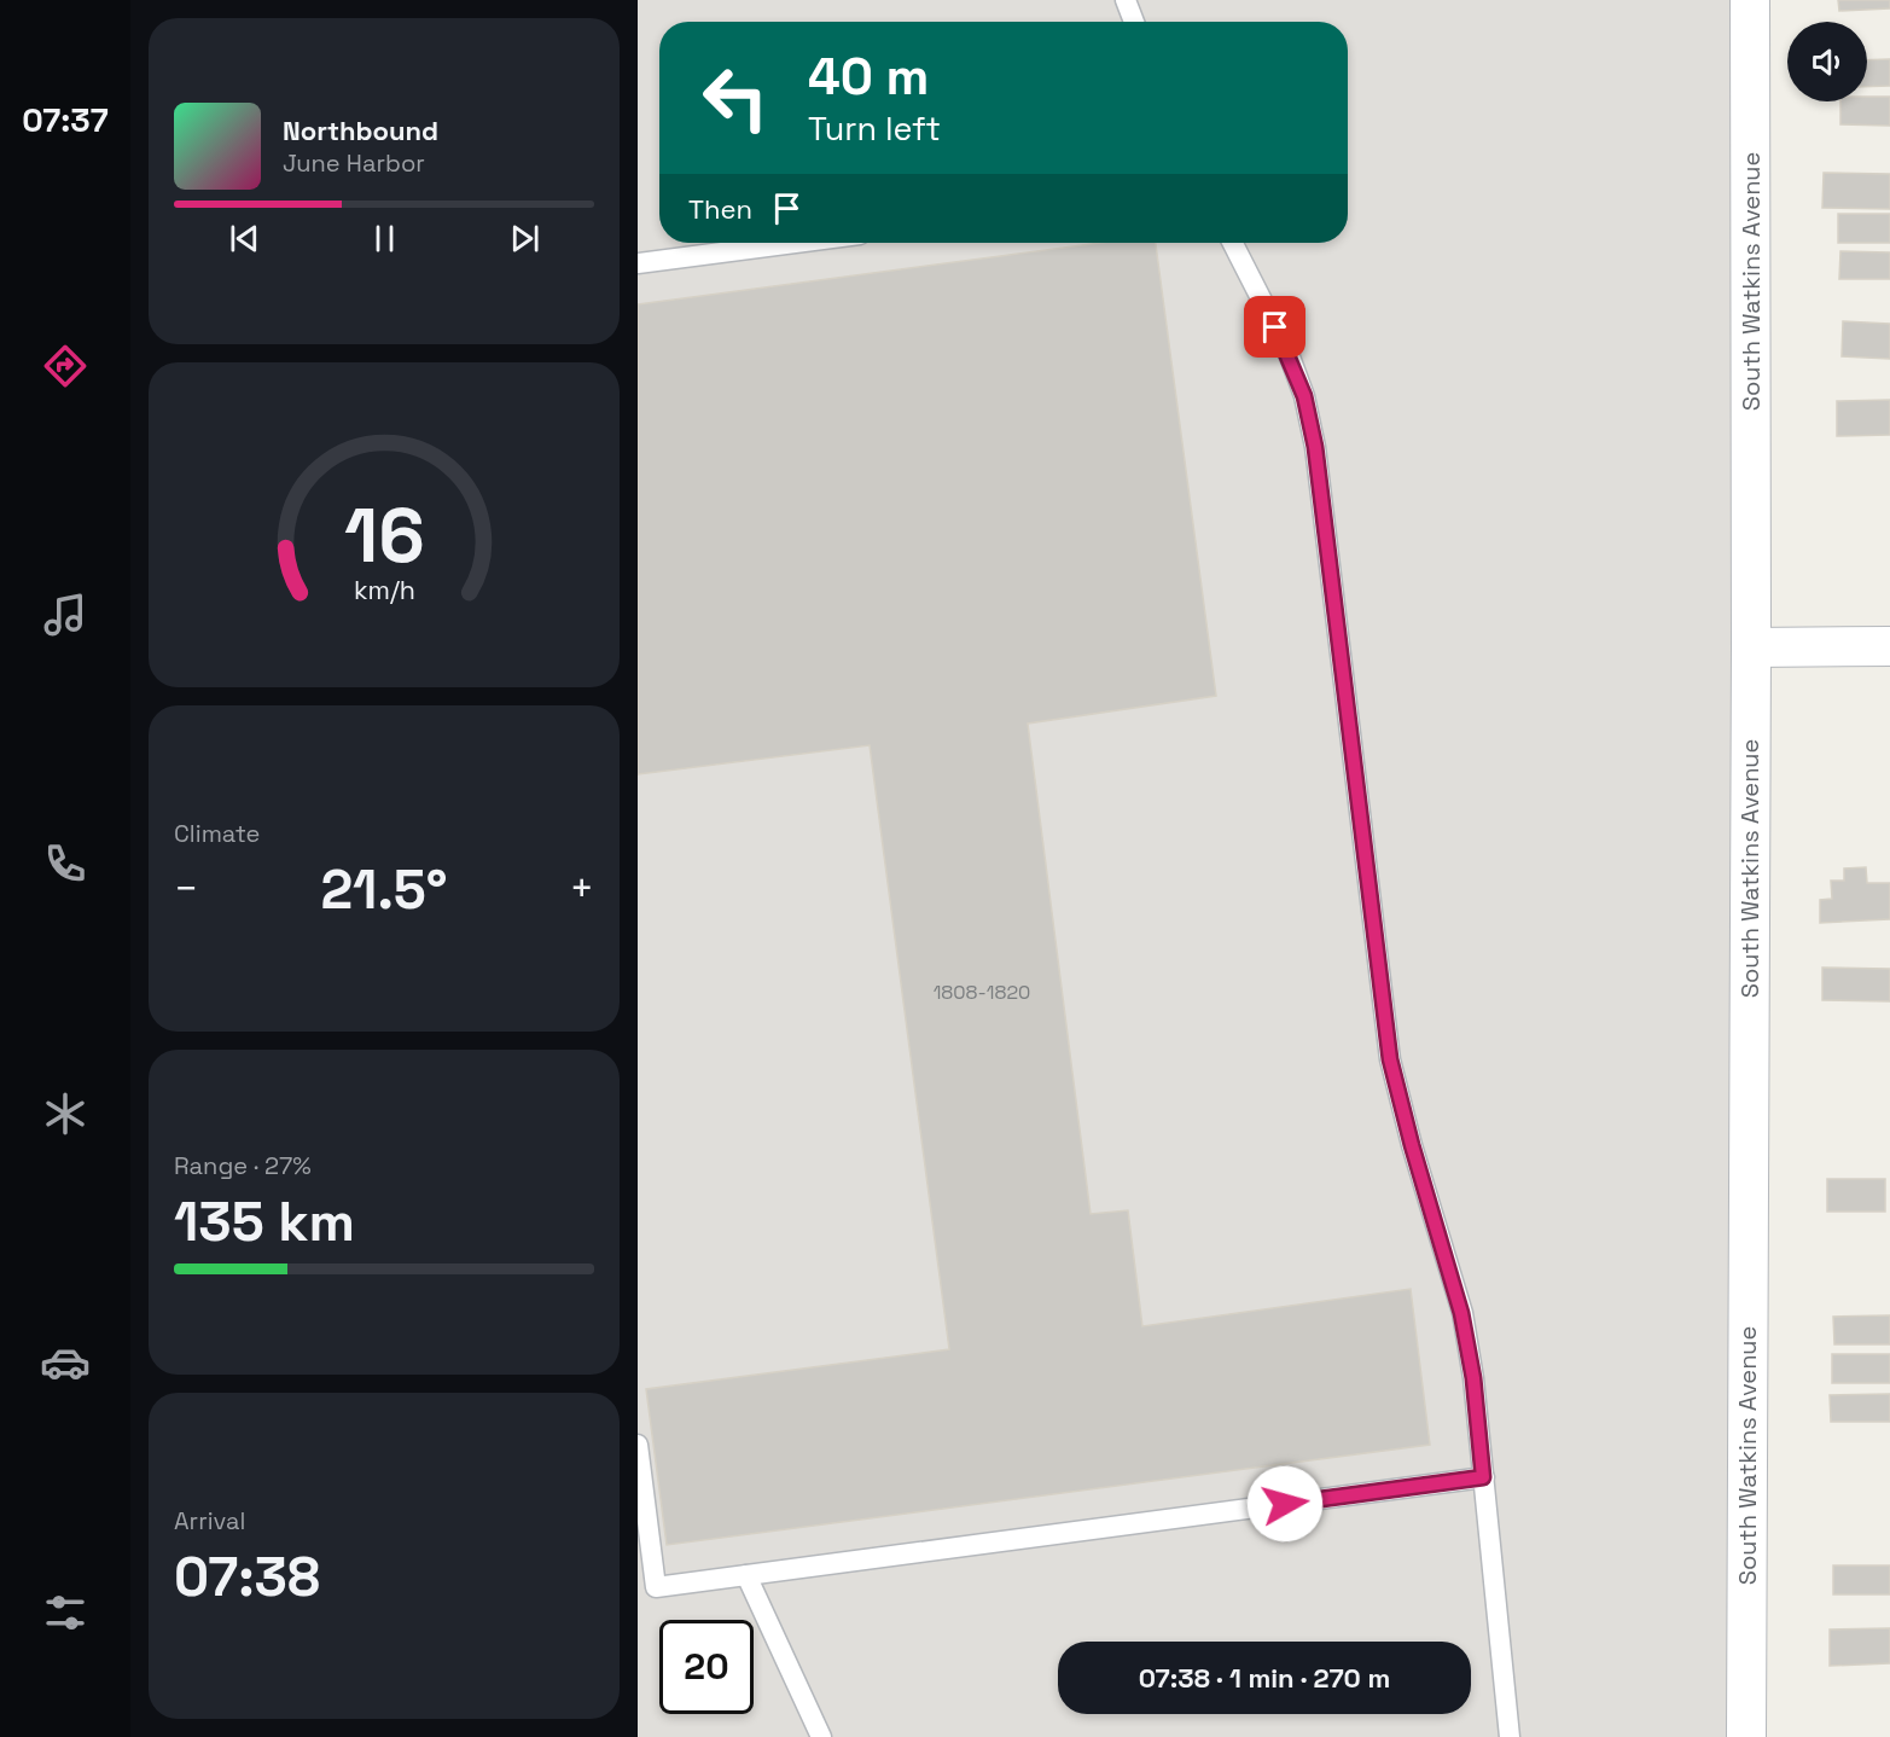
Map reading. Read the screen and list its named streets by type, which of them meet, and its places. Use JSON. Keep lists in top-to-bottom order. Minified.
{"streets":{"street":["South Watkins Avenue"]},"house_numbers":["1808-1820"],"page":{"tabs":"07:37","turn":["40 m","Turn left"],"song":["Northbound","June Harbor"],"then":"Then","tile":["Climate",["Range · 27%","135 km"],["Arrival","07:38"]],"heat":["−","21.5°","+"],"limit":"20","trip":"07:38 · 1 min · 270 m","gauge":["16","km/h"]}}
